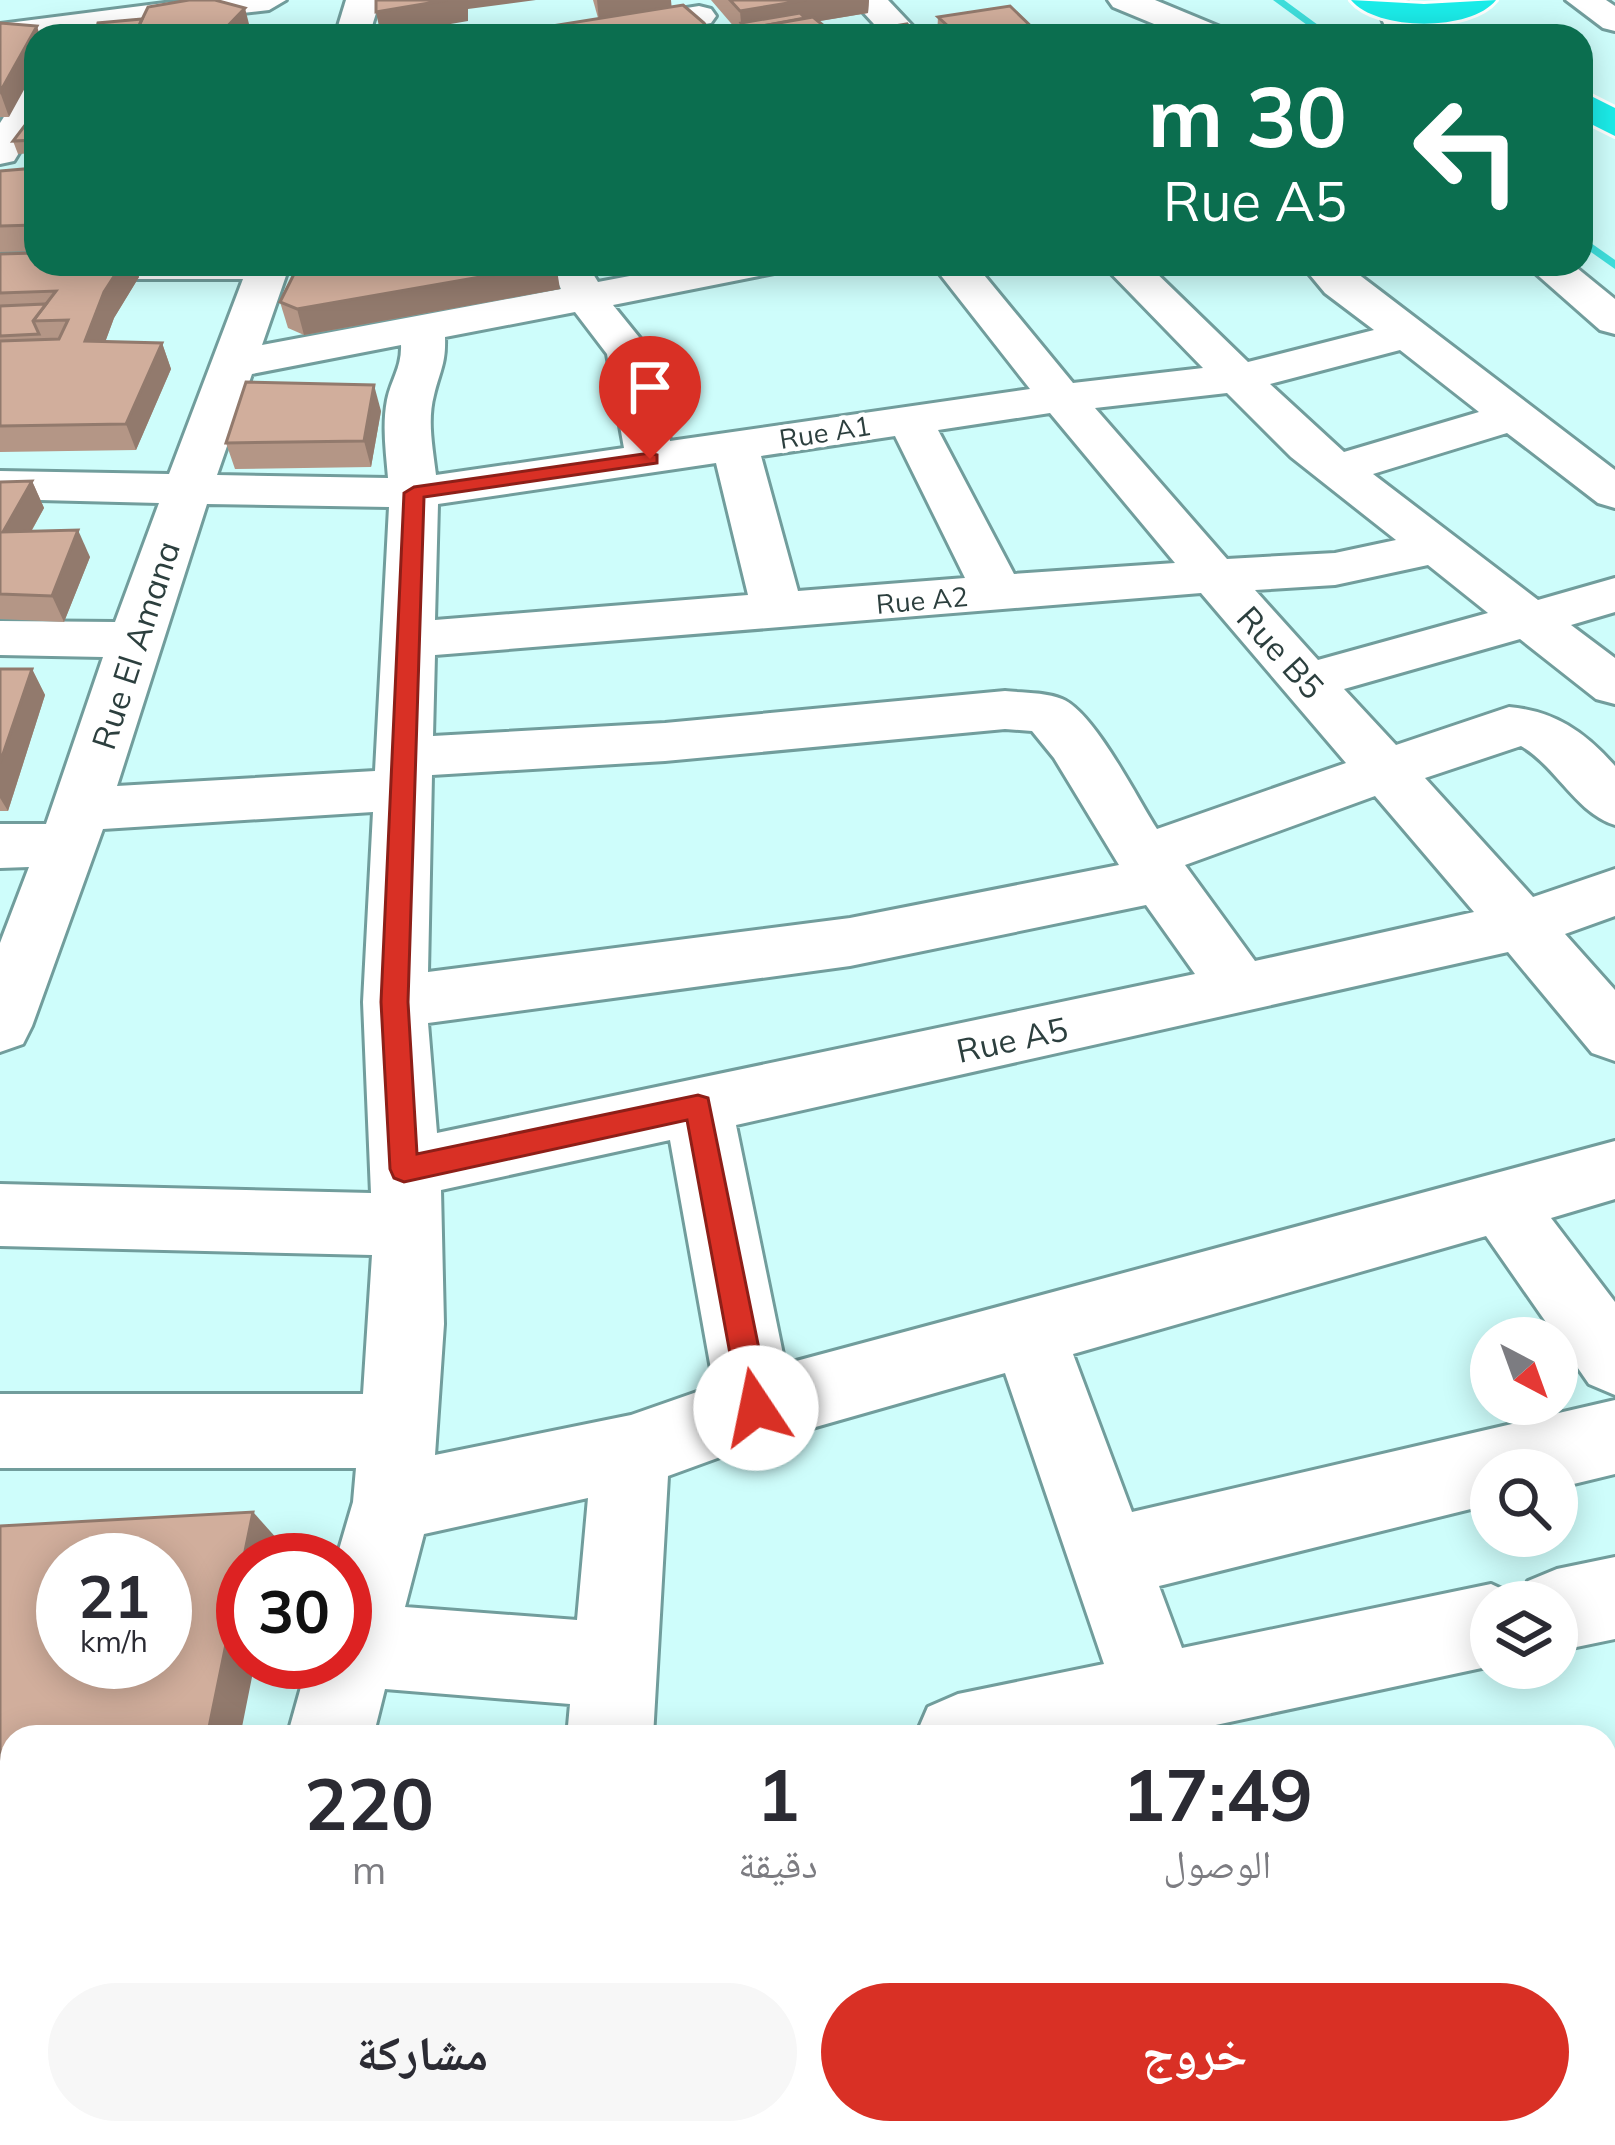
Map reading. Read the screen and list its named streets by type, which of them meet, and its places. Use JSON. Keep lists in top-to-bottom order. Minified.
{"streets":{"street":["Rue A1","Rue A2","Rue El Amana","Rue B5","Rue A5"]},"crossings":[["Rue A1","Rue El Amana"],["Rue A1","Rue B5"],["Rue A2","Rue B5"],["Rue B5","Rue A5"]],"north":"bottom right","page":{"turn":["30 m","Rue A5"],"speed":"21 km/h","limit":"30","eta":["17:49","الوصول","1","دقيقة","220","m"],"buttons":["خروج","مشاركة"]}}
